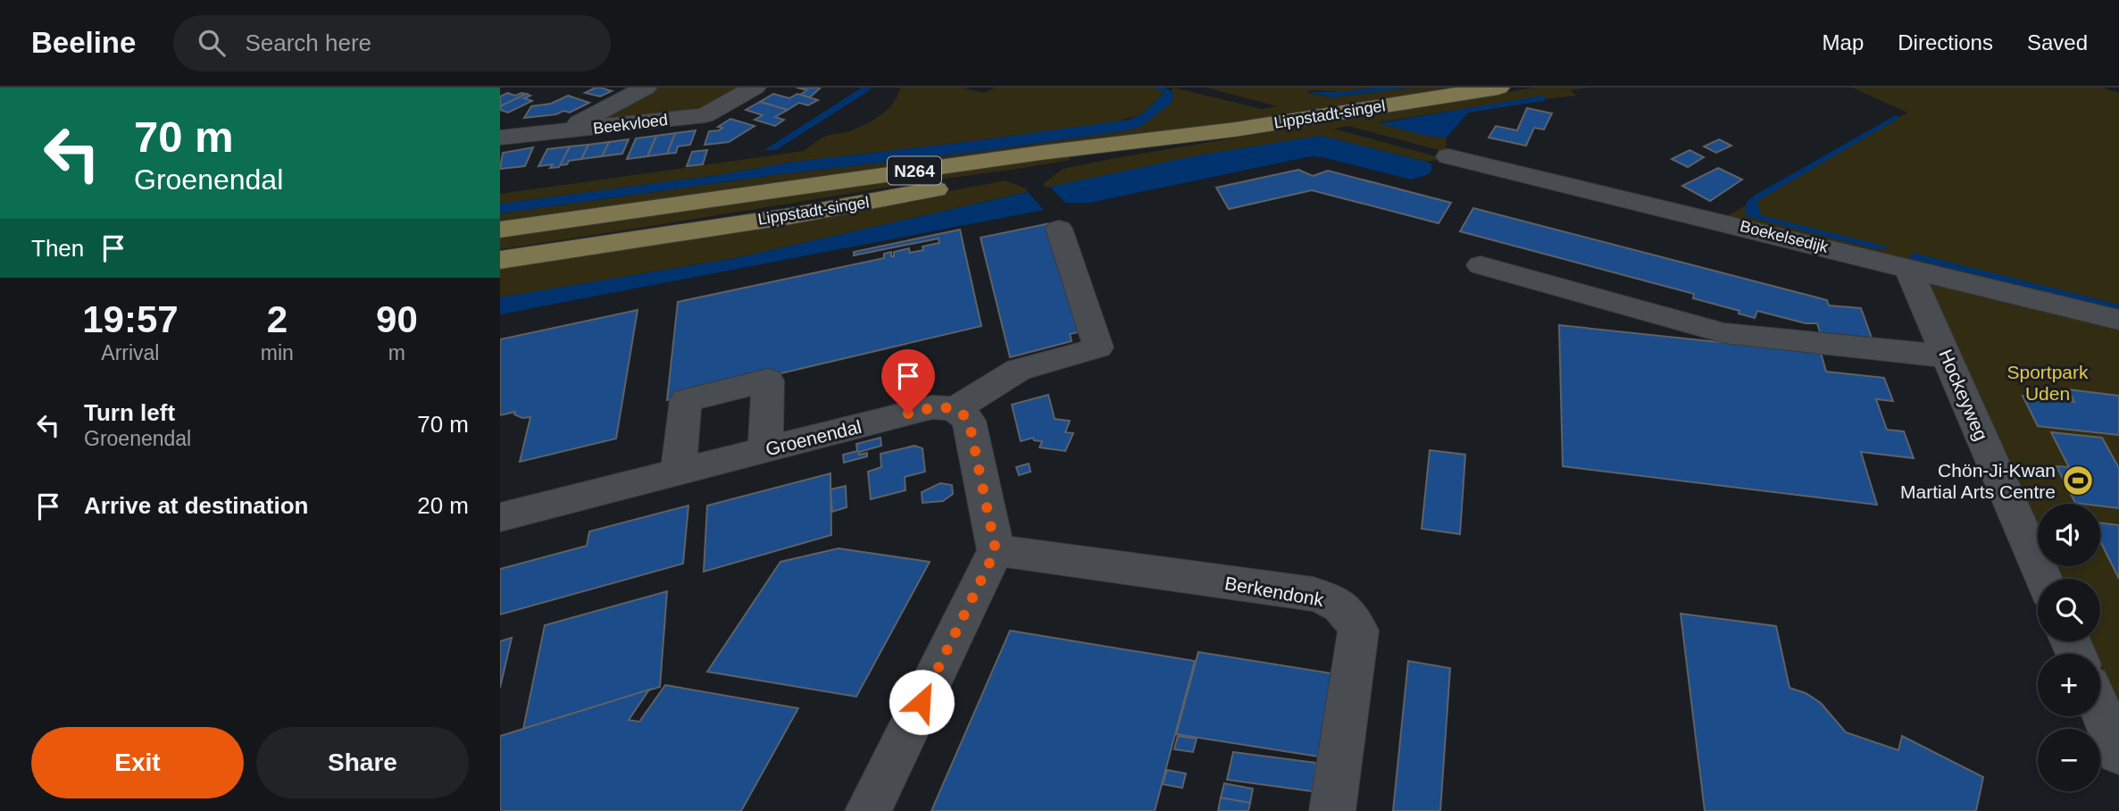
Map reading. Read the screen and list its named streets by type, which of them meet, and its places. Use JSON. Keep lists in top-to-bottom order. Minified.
{"streets":{"main road":["Lippstadt-singel","N264"],"street":["Beekvloed","Boekelsedijk","Hockeyweg","Groenendal","Berkendonk"]},"crossings":[["Boekelsedijk","Hockeyweg"]],"parks":["Sportpark Uden"],"places":{"sports":["Chön-Ji-Kwan Martial Arts Centre"]},"page":{"header":"Beeline","search":"Search here","nav":["Map","Directions","Saved"],"turn":["70 m","Groenendal"],"then":"Then","eta":["19:57","Arrival","2","min","90","m"],"list":[{"name":"Turn left","note":"Groenendal","value":"70 m"},{"name":"Arrive at destination","value":"20 m"}],"map_buttons":["+","−"],"buttons":["Exit","Share"]}}
